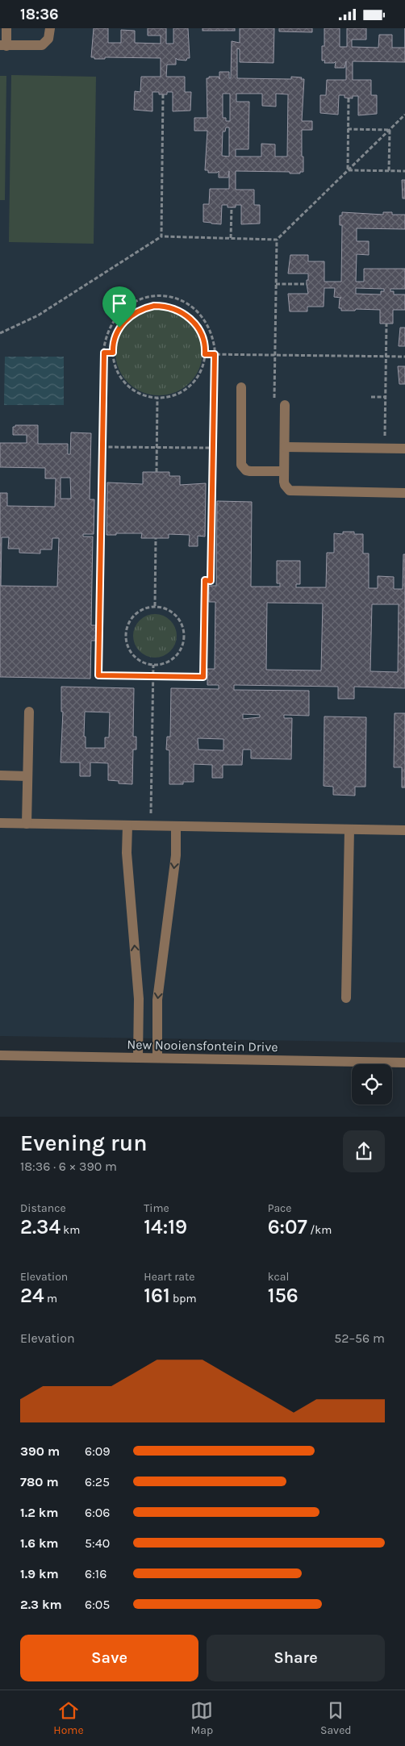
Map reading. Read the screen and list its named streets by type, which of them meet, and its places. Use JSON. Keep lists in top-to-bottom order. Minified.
{"streets":{"street":["New Nooiensfontein Drive"]},"page":{"status":"18:36","heading":["Evening run","18:36 · 6 × 390 m"],"stats":[["Distance","2.34 km"],["Time","14:19"],["Pace","6:07 /km"],["Elevation","24 m"],["Heart rate","161 bpm"],["kcal","156"]],"chart":["Elevation","52–56 m"],"list":[{"name":"390 m","note":"6:09"},{"name":"780 m","note":"6:25"},{"name":"1.2 km","note":"6:06"},{"name":"1.6 km","note":"5:40"},{"name":"1.9 km","note":"6:16"},{"name":"2.3 km","note":"6:05"}],"buttons":["Save","Share"],"tabs":["Home","Map","Saved"]}}
